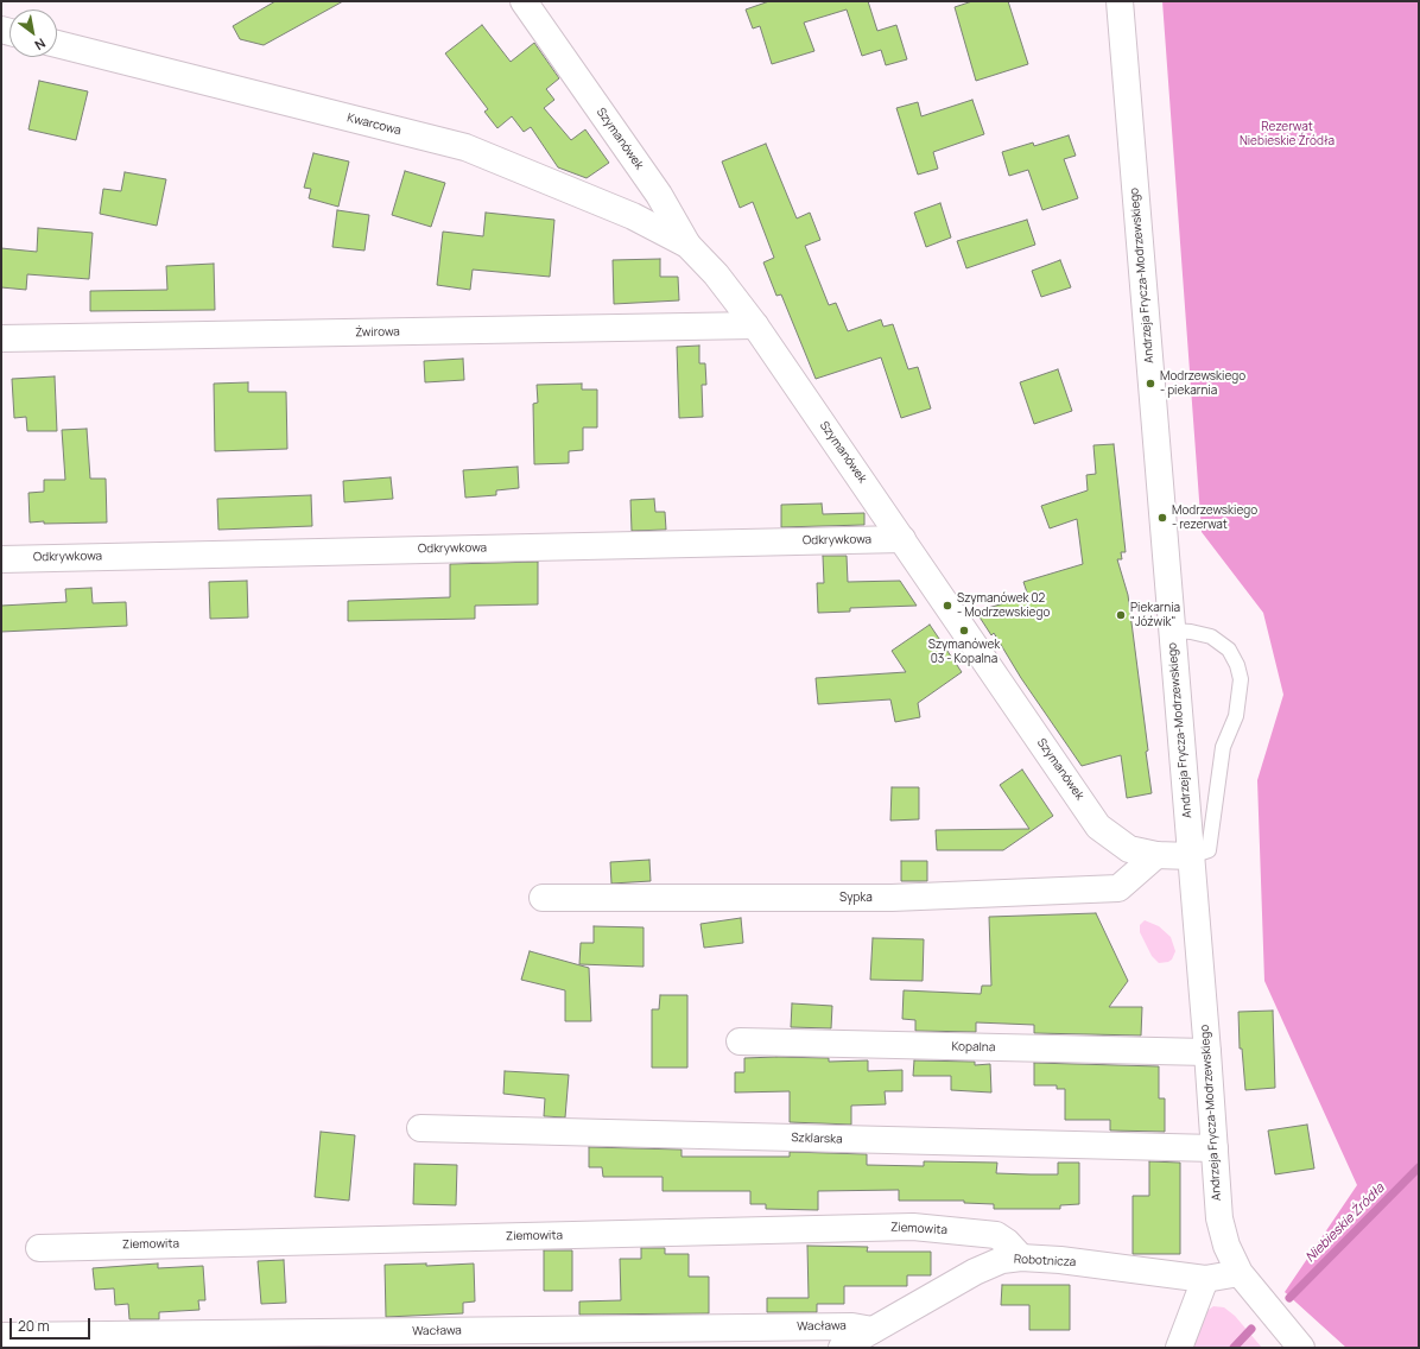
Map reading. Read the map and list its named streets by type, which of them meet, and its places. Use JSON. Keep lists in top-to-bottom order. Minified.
{"streets":{"street":["Kwarcowa","Szymanówek","Andrzeja Frycza-Modrzewskiego","Żwirowa","Odkrywkowa","Sypka","Kopalna","Szklarska","Ziemowita","Robotnicza","Wacława"]},"crossings":[["Kwarcowa","Szymanówek"],["Szymanówek","Andrzeja Frycza-Modrzewskiego"],["Szymanówek","Żwirowa"],["Szymanówek","Odkrywkowa"],["Szymanówek","Sypka"],["Andrzeja Frycza-Modrzewskiego","Kopalna"],["Andrzeja Frycza-Modrzewskiego","Szklarska"],["Andrzeja Frycza-Modrzewskiego","Robotnicza"],["Ziemowita","Robotnicza"],["Robotnicza","Wacława"]],"water":["Niebieskie Źródła"],"parks":["Rezerwat Niebieskie Źródła"],"places":["Modrzewskiego - piekarnia","Modrzewskiego - rezerwat","Szymanówek 02 - Modrzewskiego","Piekarnia \"Jóźwik\"","Szymanówek 03 - Kopalna"],"scale_bar":"20 m","north":"bottom right"}
